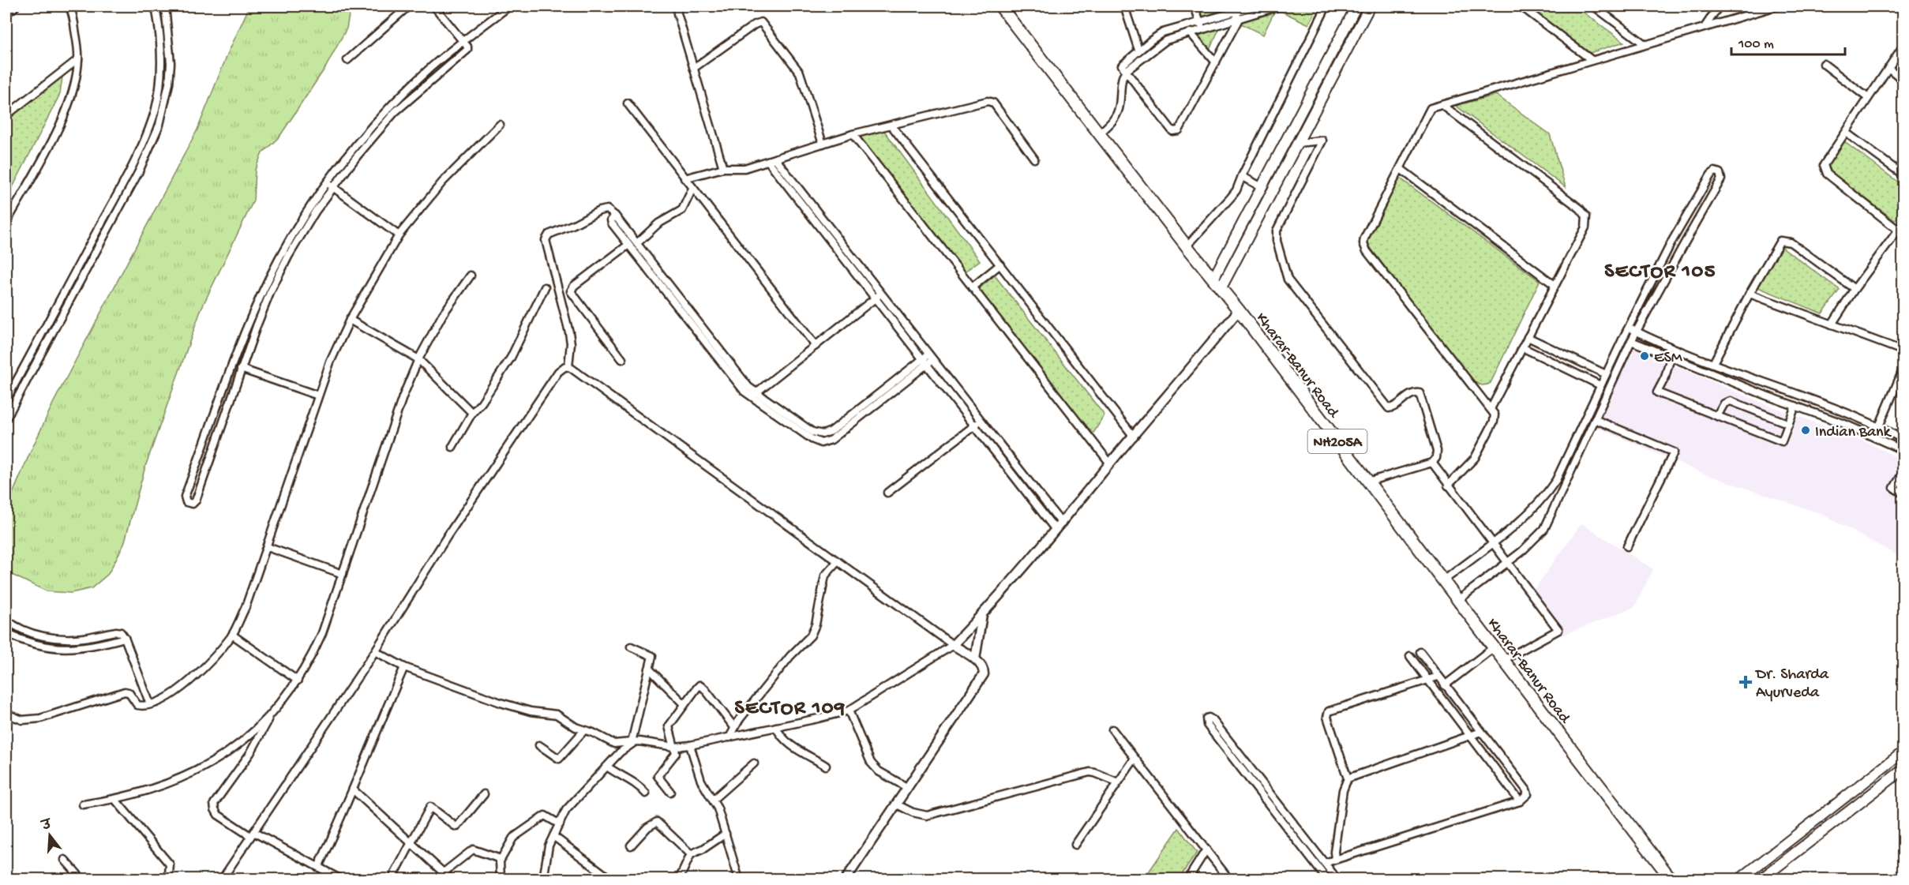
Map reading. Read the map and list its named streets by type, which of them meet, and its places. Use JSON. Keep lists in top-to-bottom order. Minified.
{"streets":{"highway":["Kharar-Banur Road","NH205A"]},"districts":["SECTOR 105","SECTOR 109"],"places":{"other":["ESM","Indian Bank"],"health":["Dr. Sharda Ayurveda"]},"scale_bar":"100 m","north":"top"}
